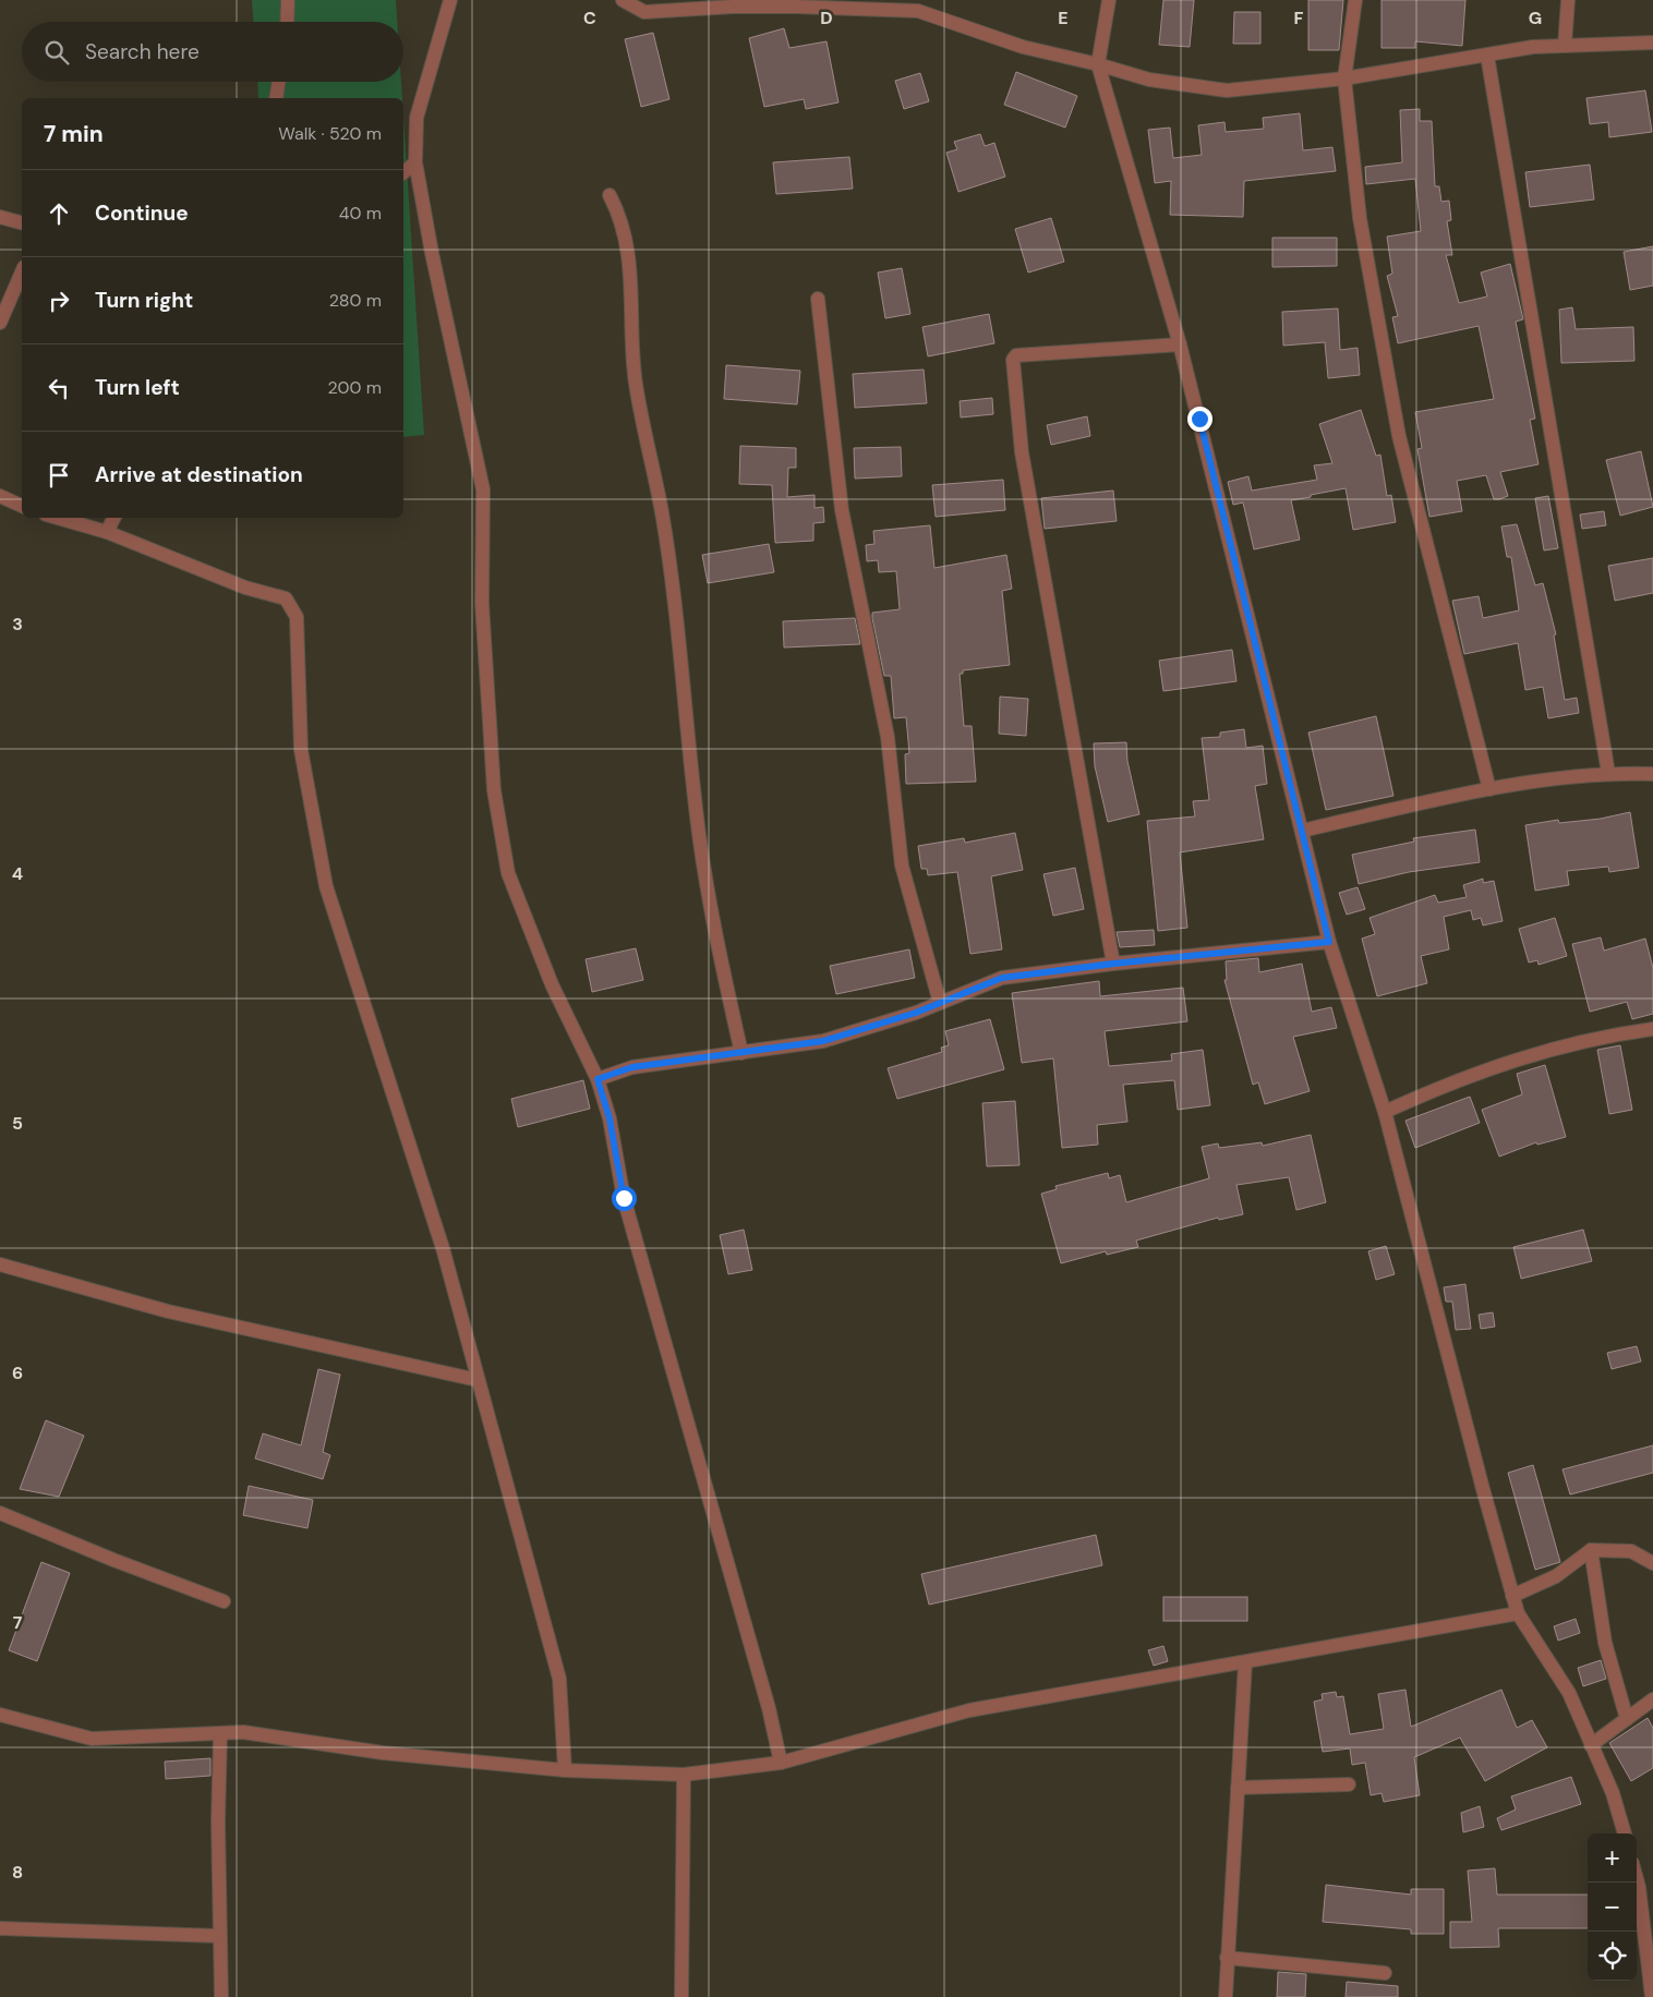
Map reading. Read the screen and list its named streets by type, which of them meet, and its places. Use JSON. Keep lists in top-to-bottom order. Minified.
{"page":{"search":"Search here","heading":["7 min","Walk · 520 m"],"list":[["Continue","40 m"],["Turn right","280 m"],["Turn left","200 m"],"Arrive at destination"],"map_buttons":["+","−"]},"grid":{"columns":["C","D","E","F","G"],"rows":["3","4","5","6","7","8"]}}
